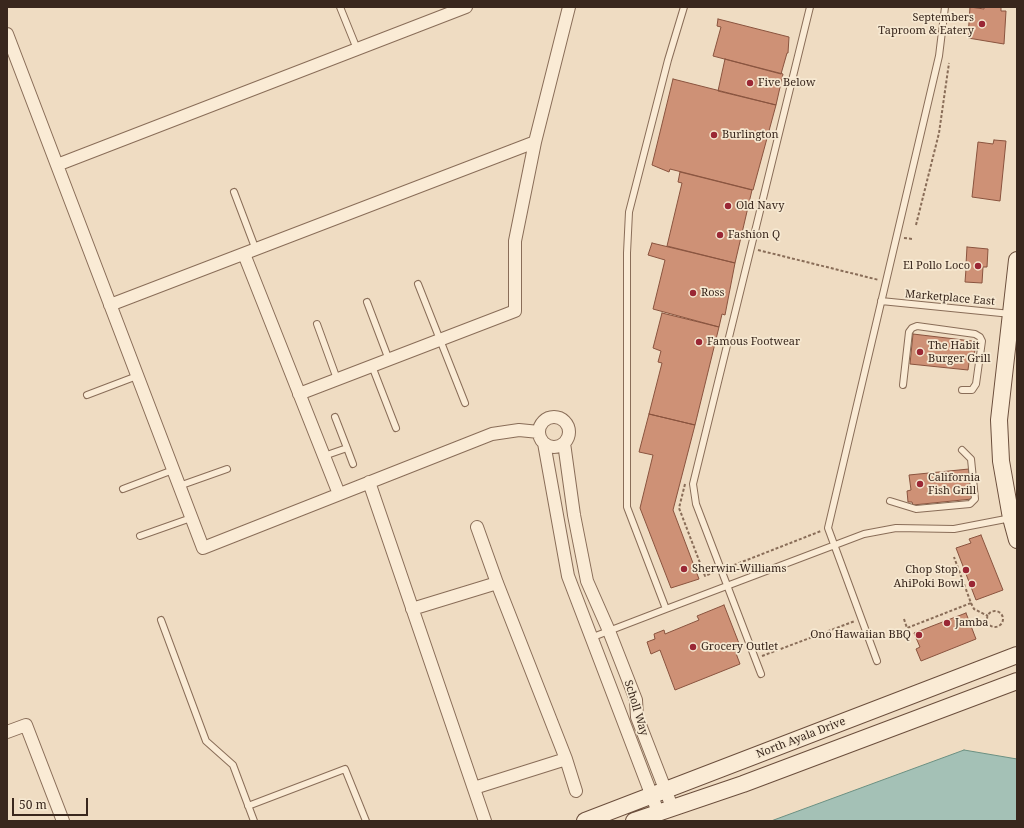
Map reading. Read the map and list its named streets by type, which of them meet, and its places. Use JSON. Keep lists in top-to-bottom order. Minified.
{"streets":{"main road":["North Ayala Drive"],"street":["Scholl Way"],"lane":["Marketplace East"]},"crossings":[["Scholl Way","North Ayala Drive"]],"places":["Septembers Taproom & Eatery","Five Below","Burlington","Old Navy","Fashion Q","El Pollo Loco","Ross","Famous Footwear","The Habit Burger Grill","California Fish Grill","Sherwin-Williams","Chop Stop","AhiPoki Bowl","Jamba","Ono Hawaiian BBQ","Grocery Outlet"],"scale_bar":"50 m"}
